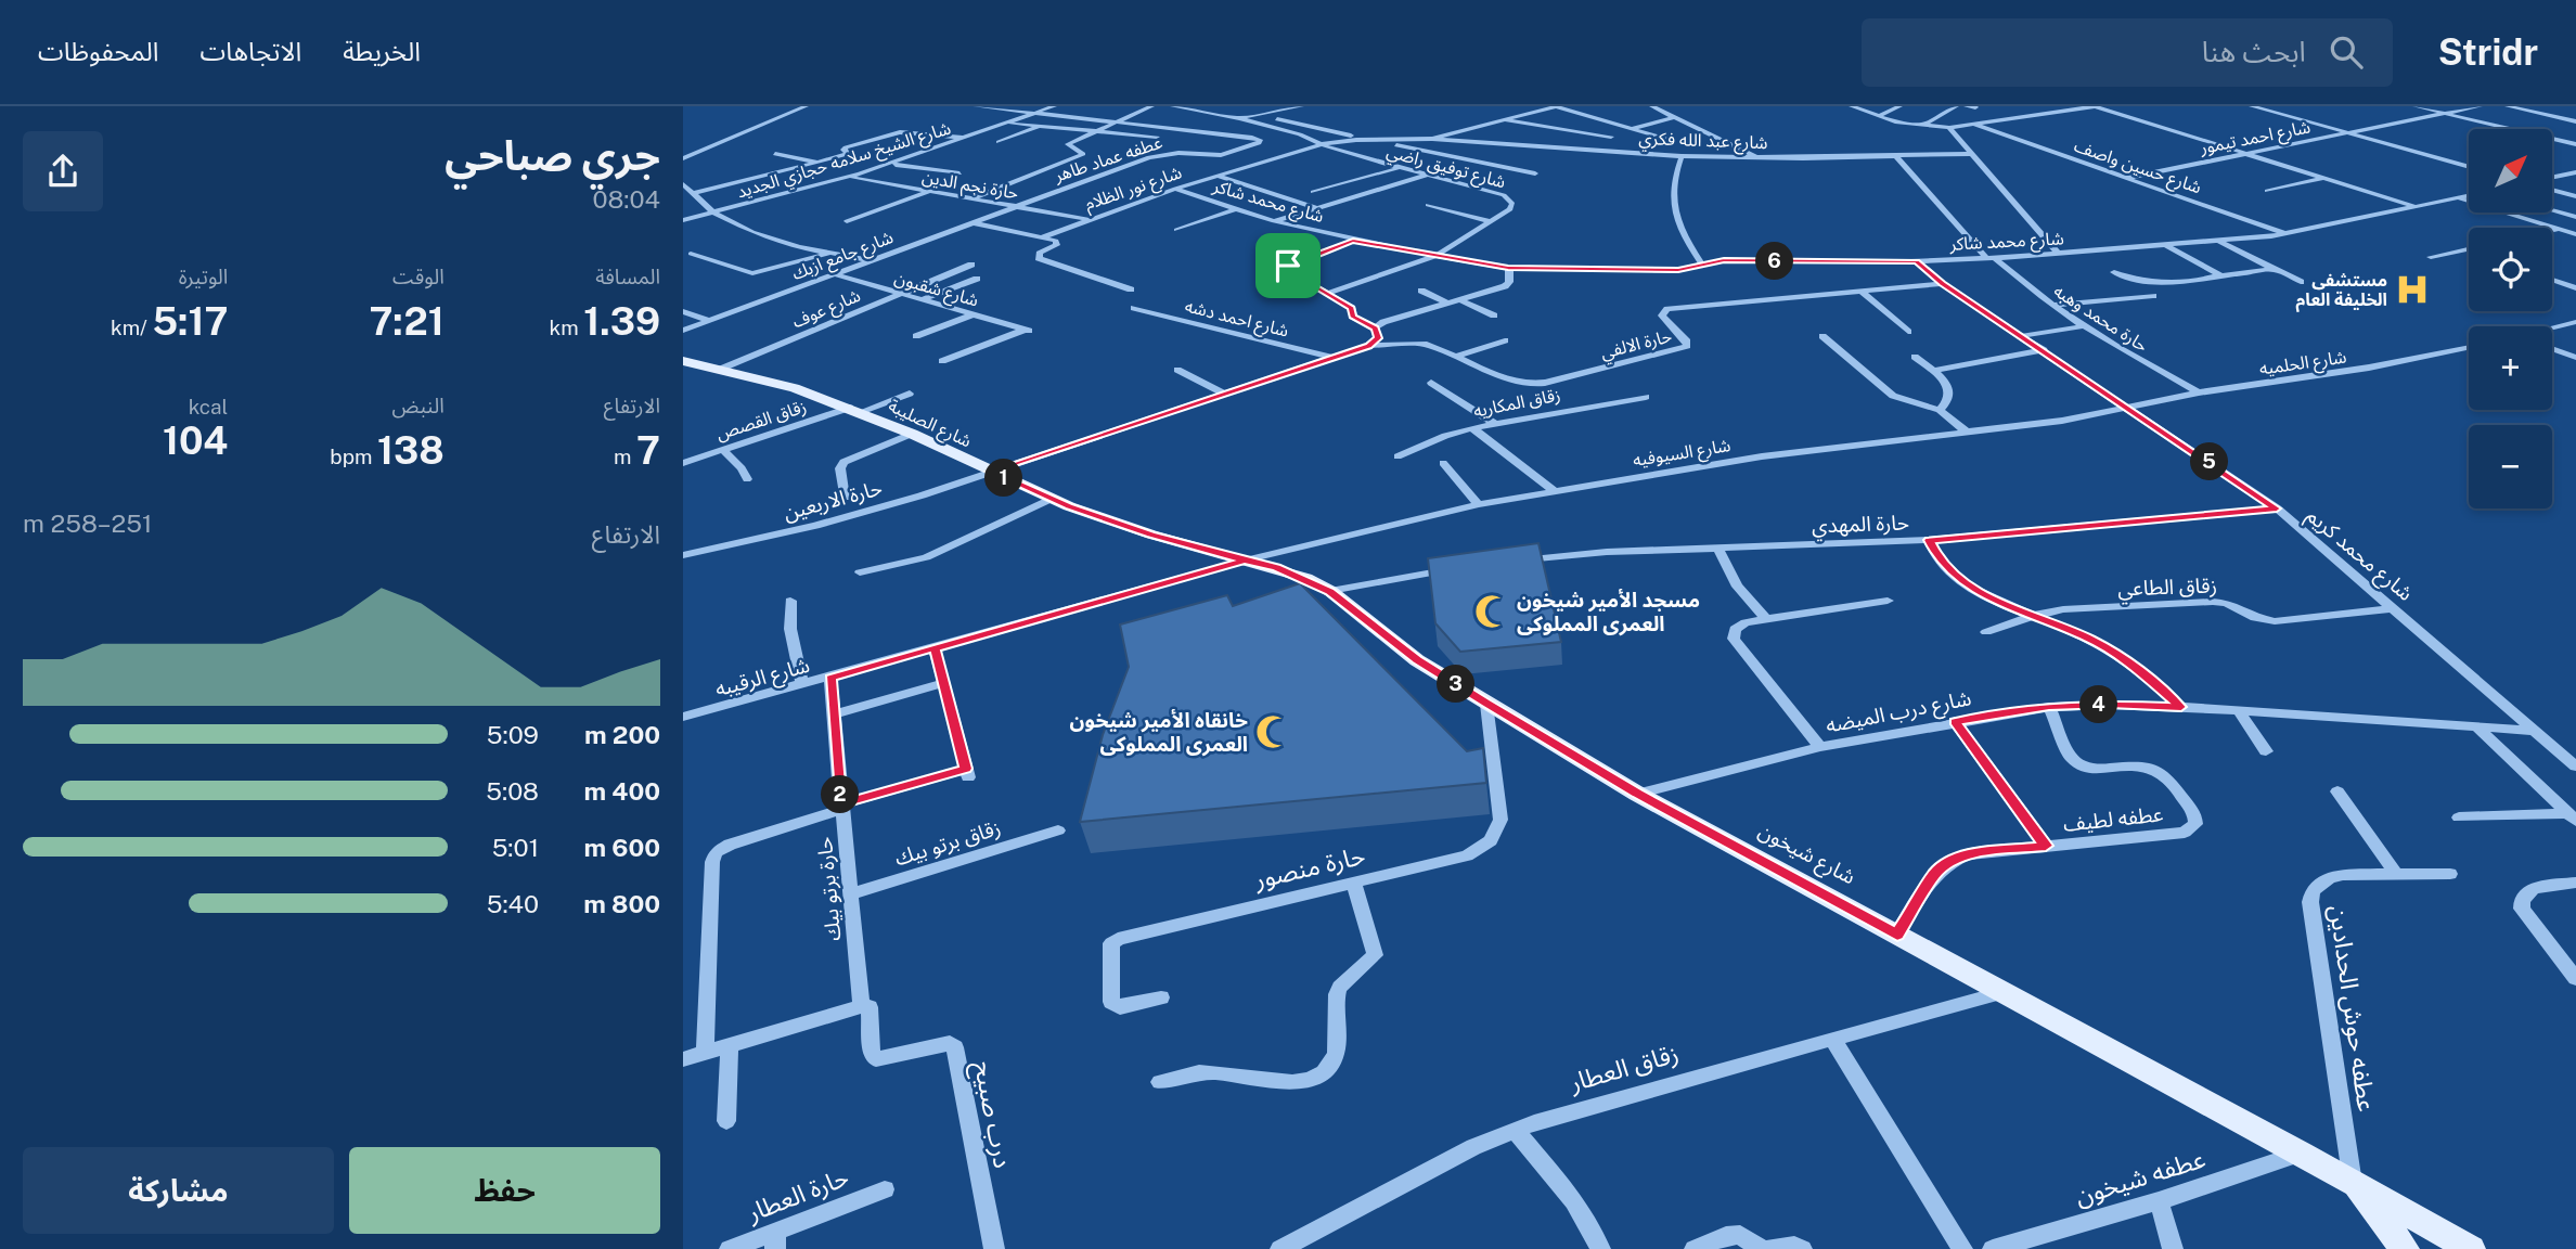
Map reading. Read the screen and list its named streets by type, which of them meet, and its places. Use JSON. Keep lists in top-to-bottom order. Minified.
{"streets":{"main road":["شارع الصليبة","شارع شيخون"],"street":["شارع احمد تيمور","شارع عبد الله فكري","عطفه عماد طاهر","شارع الشيخ سلامه حجازي الجديد","شارع توفيق راضي","شارع حسين واصف","حارة نجم الدين","شارع نور الظلام","شارع محمد شاكر","شارع جامع ازبك","شارع شقبون","شارع عوف","شارع احمد دشه","حارة محمد وهبه","حارة الالفي","شارع الحلميه","زقاق المكاريه","زقاق القصص","شارع السيوفيه","حارة الاربعين","حارة المهدي","شارع محمد كريم","زقاق الطاعي","شارع الرقيبه","شارع درب الميضه","عطفه لطيف","زقاق برتو بيك","حارة منصور","حارة برتو بيك","عطفه حوش الحدادين","زقاق العطار","درب صبيح","عطفه شيخون","حارة العطار"]},"crossings":[["شارع احمد تيمور","شارع حسين واصف"],["شارع عبد الله فكري","حارة محمد وهبه"],["عطفه عماد طاهر","حارة نجم الدين"],["عطفه عماد طاهر","شارع جامع ازبك"],["شارع الشيخ سلامه حجازي الجديد","حارة نجم الدين"],["شارع توفيق راضي","شارع نور الظلام"],["شارع توفيق راضي","شارع محمد شاكر"],["شارع حسين واصف","شارع محمد شاكر"],["حارة نجم الدين","شارع نور الظلام"],["حارة نجم الدين","شارع جامع ازبك"],["شارع نور الظلام","شارع محمد شاكر"],["شارع محمد شاكر","حارة محمد وهبه"],["شارع محمد شاكر","شارع محمد كريم"],["شارع جامع ازبك","شارع شقبون"],["شارع شقبون","شارع عوف"],["شارع عوف","شارع الصليبة"],["شارع احمد دشه","حارة الالفي"],["حارة محمد وهبه","شارع الحلميه"],["حارة الالفي","حارة الاربعين"],["حارة الالفي","شارع محمد كريم"],["شارع الحلميه","شارع السيوفيه"],["شارع الحلميه","شارع محمد كريم"],["زقاق القصص","شارع الصليبة"],["شارع الصليبة","شارع السيوفيه"],["شارع الصليبة","حارة الاربعين"],["شارع الصليبة","شارع الرقيبه"],["شارع الصليبة","شارع شيخون"],["شارع السيوفيه","شارع محمد كريم"],["شارع السيوفيه","شارع الرقيبه"],["شارع السيوفيه","شارع شيخون"],["حارة المهدي","شارع محمد كريم"],["شارع محمد كريم","زقاق الطاعي"],["شارع محمد كريم","شارع درب الميضه"],["شارع الرقيبه","شارع شيخون"],["شارع الرقيبه","حارة برتو بيك"],["شارع درب الميضه","عطفه لطيف"],["شارع درب الميضه","شارع شيخون"],["عطفه لطيف","شارع شيخون"],["زقاق برتو بيك","حارة برتو بيك"],["شارع شيخون","حارة منصور"],["شارع شيخون","عطفه حوش الحدادين"],["شارع شيخون","زقاق العطار"],["شارع شيخون","عطفه شيخون"],["حارة برتو بيك","درب صبيح"]],"places":{"hospital":["مستشفى الخليفة العام"],"mosque":["مسجد الأمير شيخون العمرى المملوكى","خانقاه الأمير شيخون العمرى المملوكى"]},"north":"top right","page":{"header":"Stridr","search":"ابحث هنا","nav":["الخريطة","الاتجاهات","المحفوظات"],"heading":["جري صباحي","08:04"],"map_buttons":["+","−"],"stats":[["المسافة","1.39 km"],["الوقت","7:21"],["الوتيرة","5:17 /km"],["الارتفاع","7 m"],["النبض","138 bpm"],["kcal","104"]],"pins":["6","5","1","3","4","2"],"chart":["الارتفاع","251–258 m"],"list":[{"name":"200 m","note":"5:09"},{"name":"400 m","note":"5:08"},{"name":"600 m","note":"5:01"},{"name":"800 m","note":"5:40"}],"buttons":["حفظ","مشاركة"]}}
